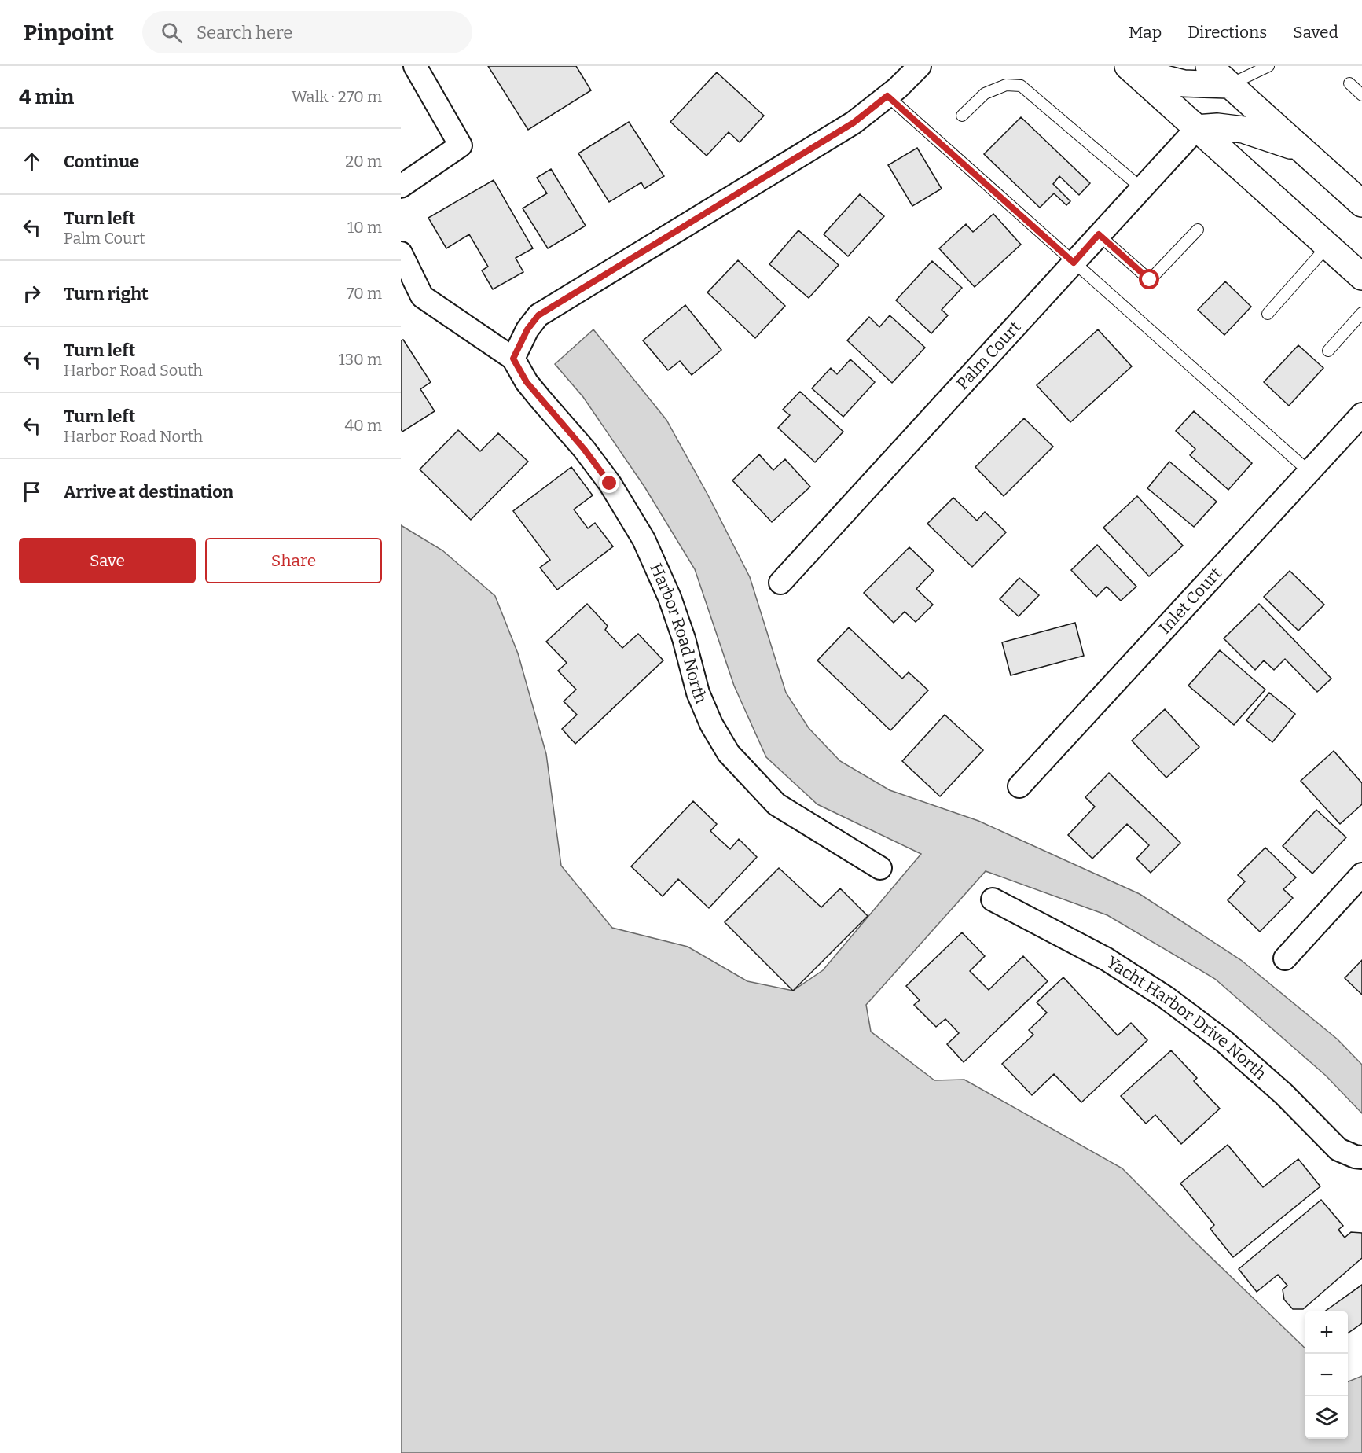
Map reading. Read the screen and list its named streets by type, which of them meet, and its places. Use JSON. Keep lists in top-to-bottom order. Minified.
{"streets":{"street":["Palm Court","Inlet Court","Harbor Road North","Yacht Harbor Drive North"]},"page":{"header":"Pinpoint","search":"Search here","nav":["Map","Directions","Saved"],"heading":["4 min","Walk · 270 m"],"list":[["Continue","20 m"],["Turn left","Palm Court","10 m"],["Turn right","70 m"],["Turn left","Harbor Road South","130 m"],["Turn left","Harbor Road North","40 m"],"Arrive at destination"],"buttons":["Save","Share"],"map_buttons":["+","−"]}}
